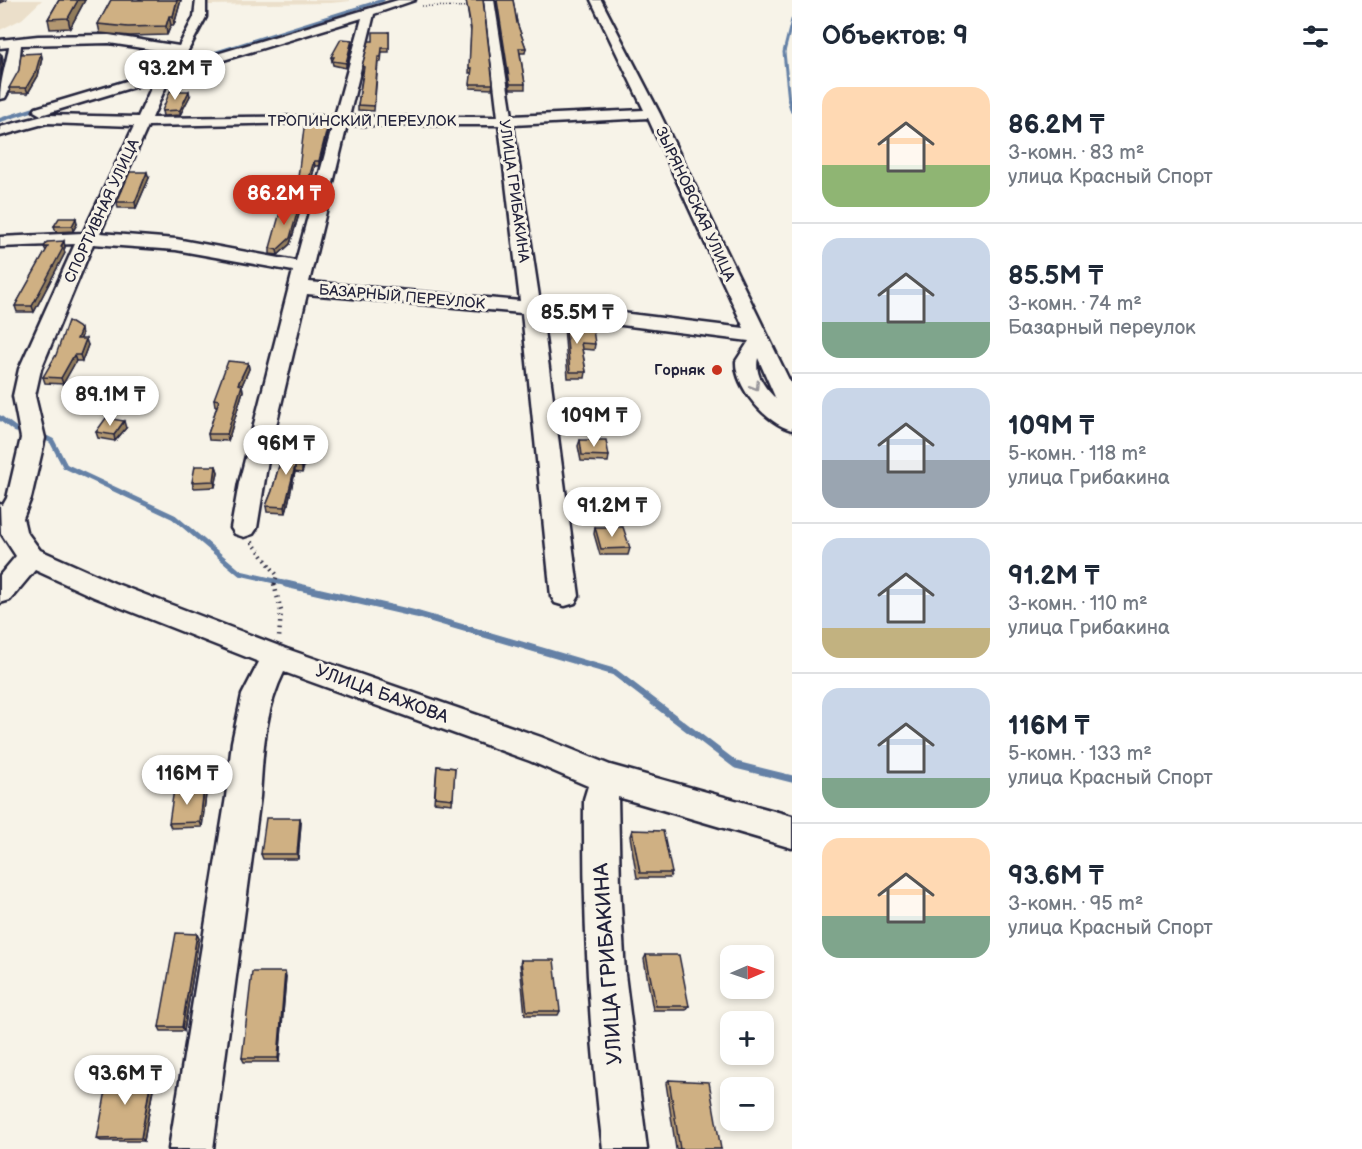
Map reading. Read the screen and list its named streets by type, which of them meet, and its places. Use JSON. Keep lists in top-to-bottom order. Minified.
{"streets":{"street":["ТРОПИНСКИЙ ПЕРЕУЛОК","УЛИЦА ГРИБАКИНА","ЗЫРЯНОВСКАЯ УЛИЦА","СПОРТИВНАЯ УЛИЦА","БАЗАРНЫЙ ПЕРЕУЛОК","УЛИЦА БАЖОВА"]},"crossings":[["ТРОПИНСКИЙ ПЕРЕУЛОК","УЛИЦА ГРИБАКИНА"],["ТРОПИНСКИЙ ПЕРЕУЛОК","ЗЫРЯНОВСКАЯ УЛИЦА"],["ТРОПИНСКИЙ ПЕРЕУЛОК","СПОРТИВНАЯ УЛИЦА"],["УЛИЦА ГРИБАКИНА","БАЗАРНЫЙ ПЕРЕУЛОК"],["УЛИЦА ГРИБАКИНА","УЛИЦА БАЖОВА"],["ЗЫРЯНОВСКАЯ УЛИЦА","БАЗАРНЫЙ ПЕРЕУЛОК"],["СПОРТИВНАЯ УЛИЦА","БАЗАРНЫЙ ПЕРЕУЛОК"]],"places":["Горняк"],"north":"right","page":{"heading":"Объектов: 9","price":["93.2M ₸","86.2M ₸","85.5M ₸","89.1M ₸","109M ₸","96M ₸","91.2M ₸","116M ₸","93.6M ₸"],"list":[{"name":"86.2M ₸","note":"3-комн. · 83 m² · улица Красный Спорт"},{"name":"85.5M ₸","note":"3-комн. · 74 m² · Базарный переулок"},{"name":"109M ₸","note":"5-комн. · 118 m² · улица Грибакина"},{"name":"91.2M ₸","note":"3-комн. · 110 m² · улица Грибакина"},{"name":"116M ₸","note":"5-комн. · 133 m² · улица Красный Спорт"},{"name":"93.6M ₸","note":"3-комн. · 95 m² · улица Красный Спорт"}],"map_buttons":["+","−"]}}
